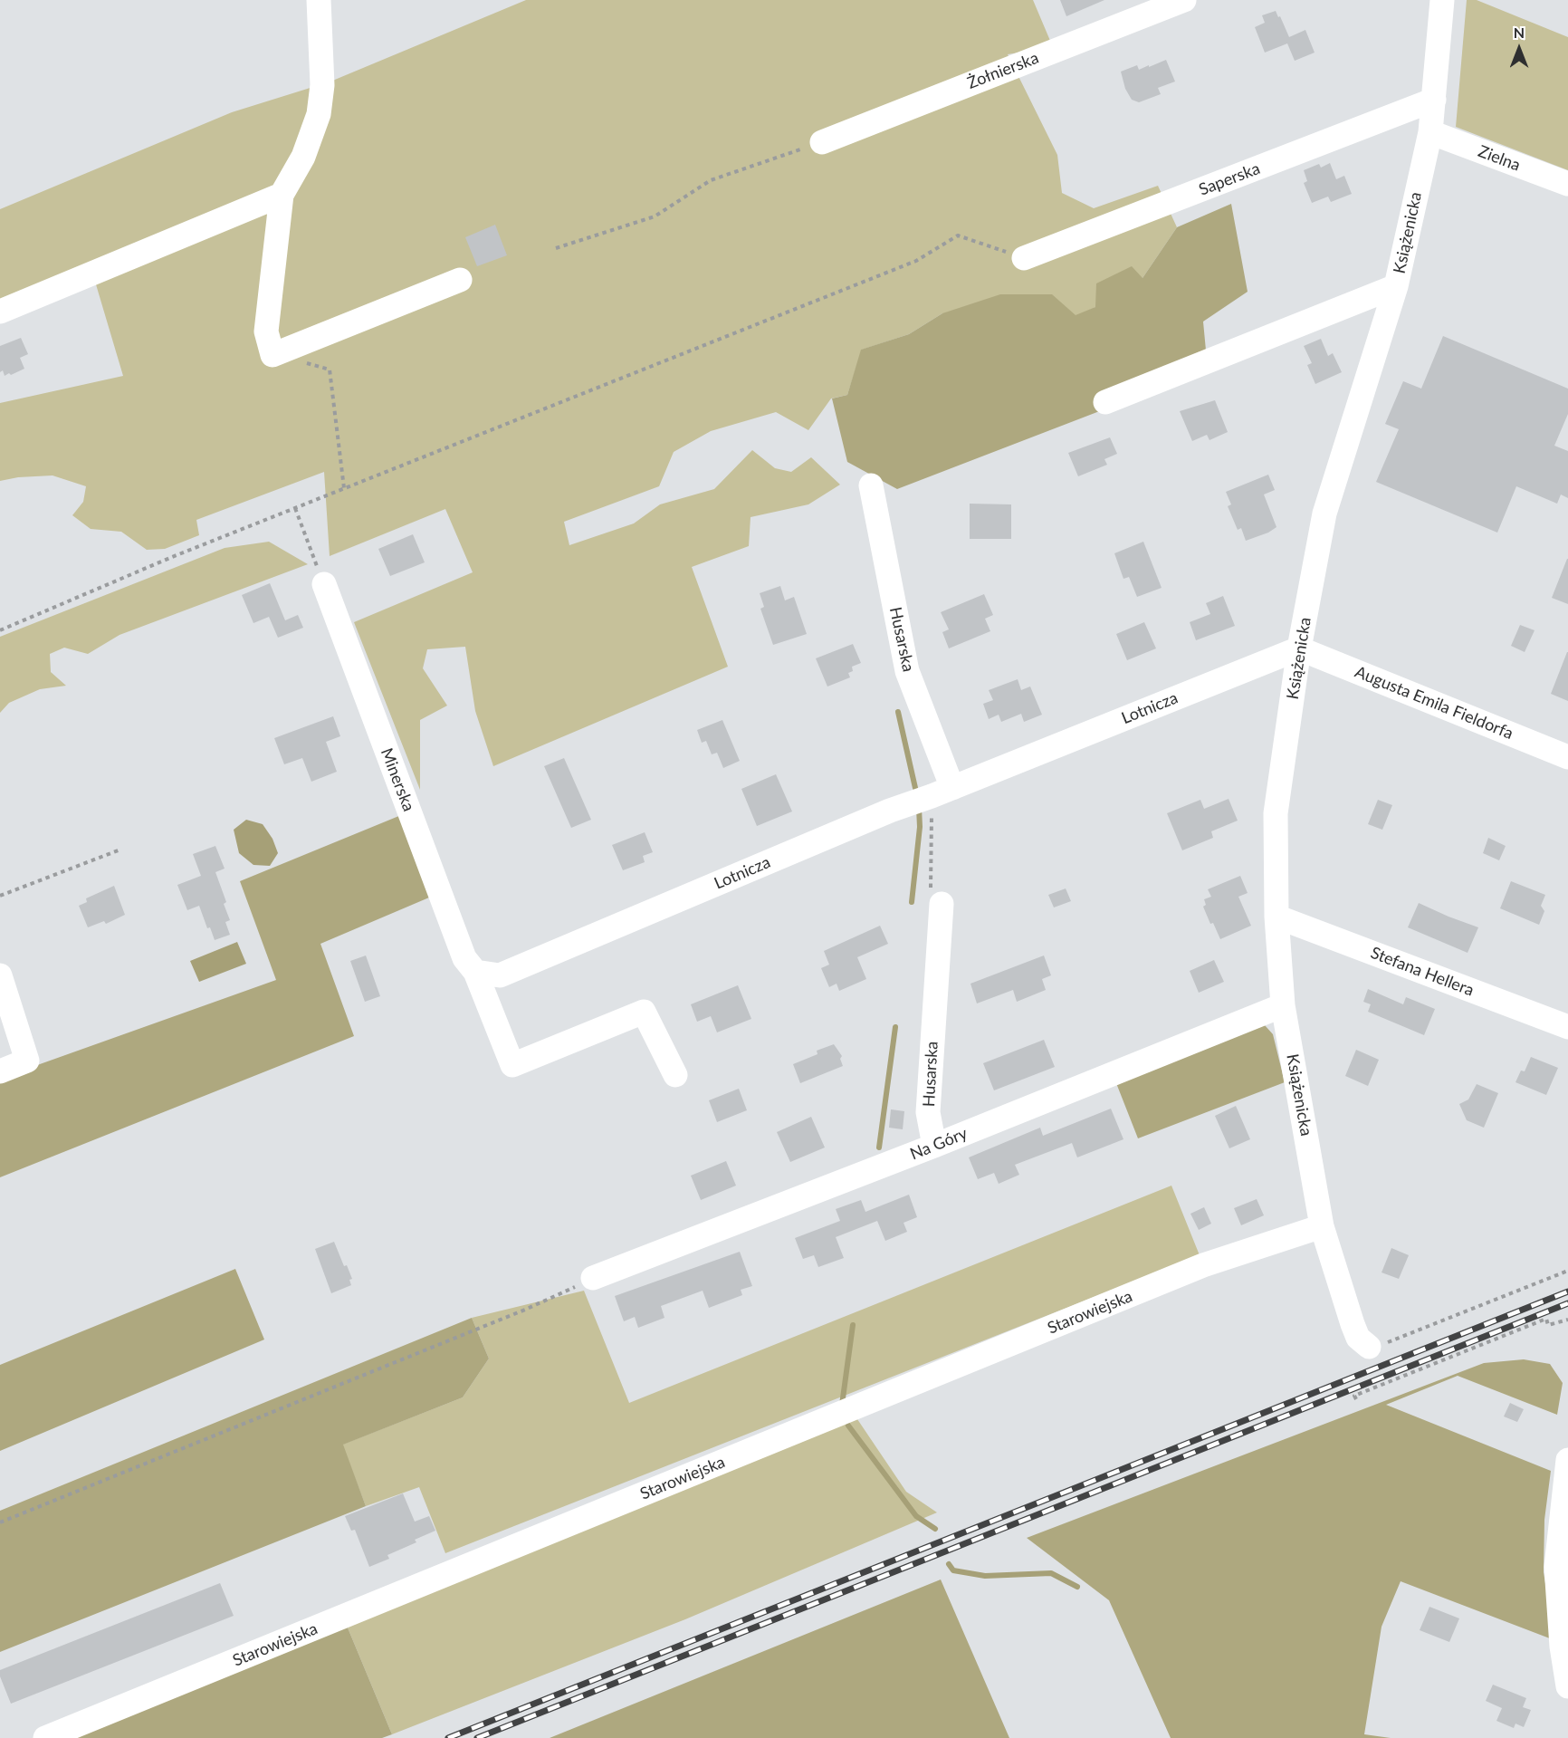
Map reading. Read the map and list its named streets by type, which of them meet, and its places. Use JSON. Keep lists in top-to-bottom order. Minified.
{"streets":{"street":["Żołnierska","Zielna","Saperska","Książenicka","Husarska","Augusta Emila Fieldorfa","Lotnicza","Minerska","Stefana Hellera","Na Góry","Starowiejska"]},"crossings":[["Zielna","Książenicka"],["Saperska","Książenicka"],["Książenicka","Augusta Emila Fieldorfa"],["Książenicka","Lotnicza"],["Książenicka","Stefana Hellera"],["Książenicka","Na Góry"],["Książenicka","Starowiejska"],["Husarska","Lotnicza"],["Husarska","Na Góry"],["Augusta Emila Fieldorfa","Lotnicza"],["Lotnicza","Minerska"]],"north":"top"}
